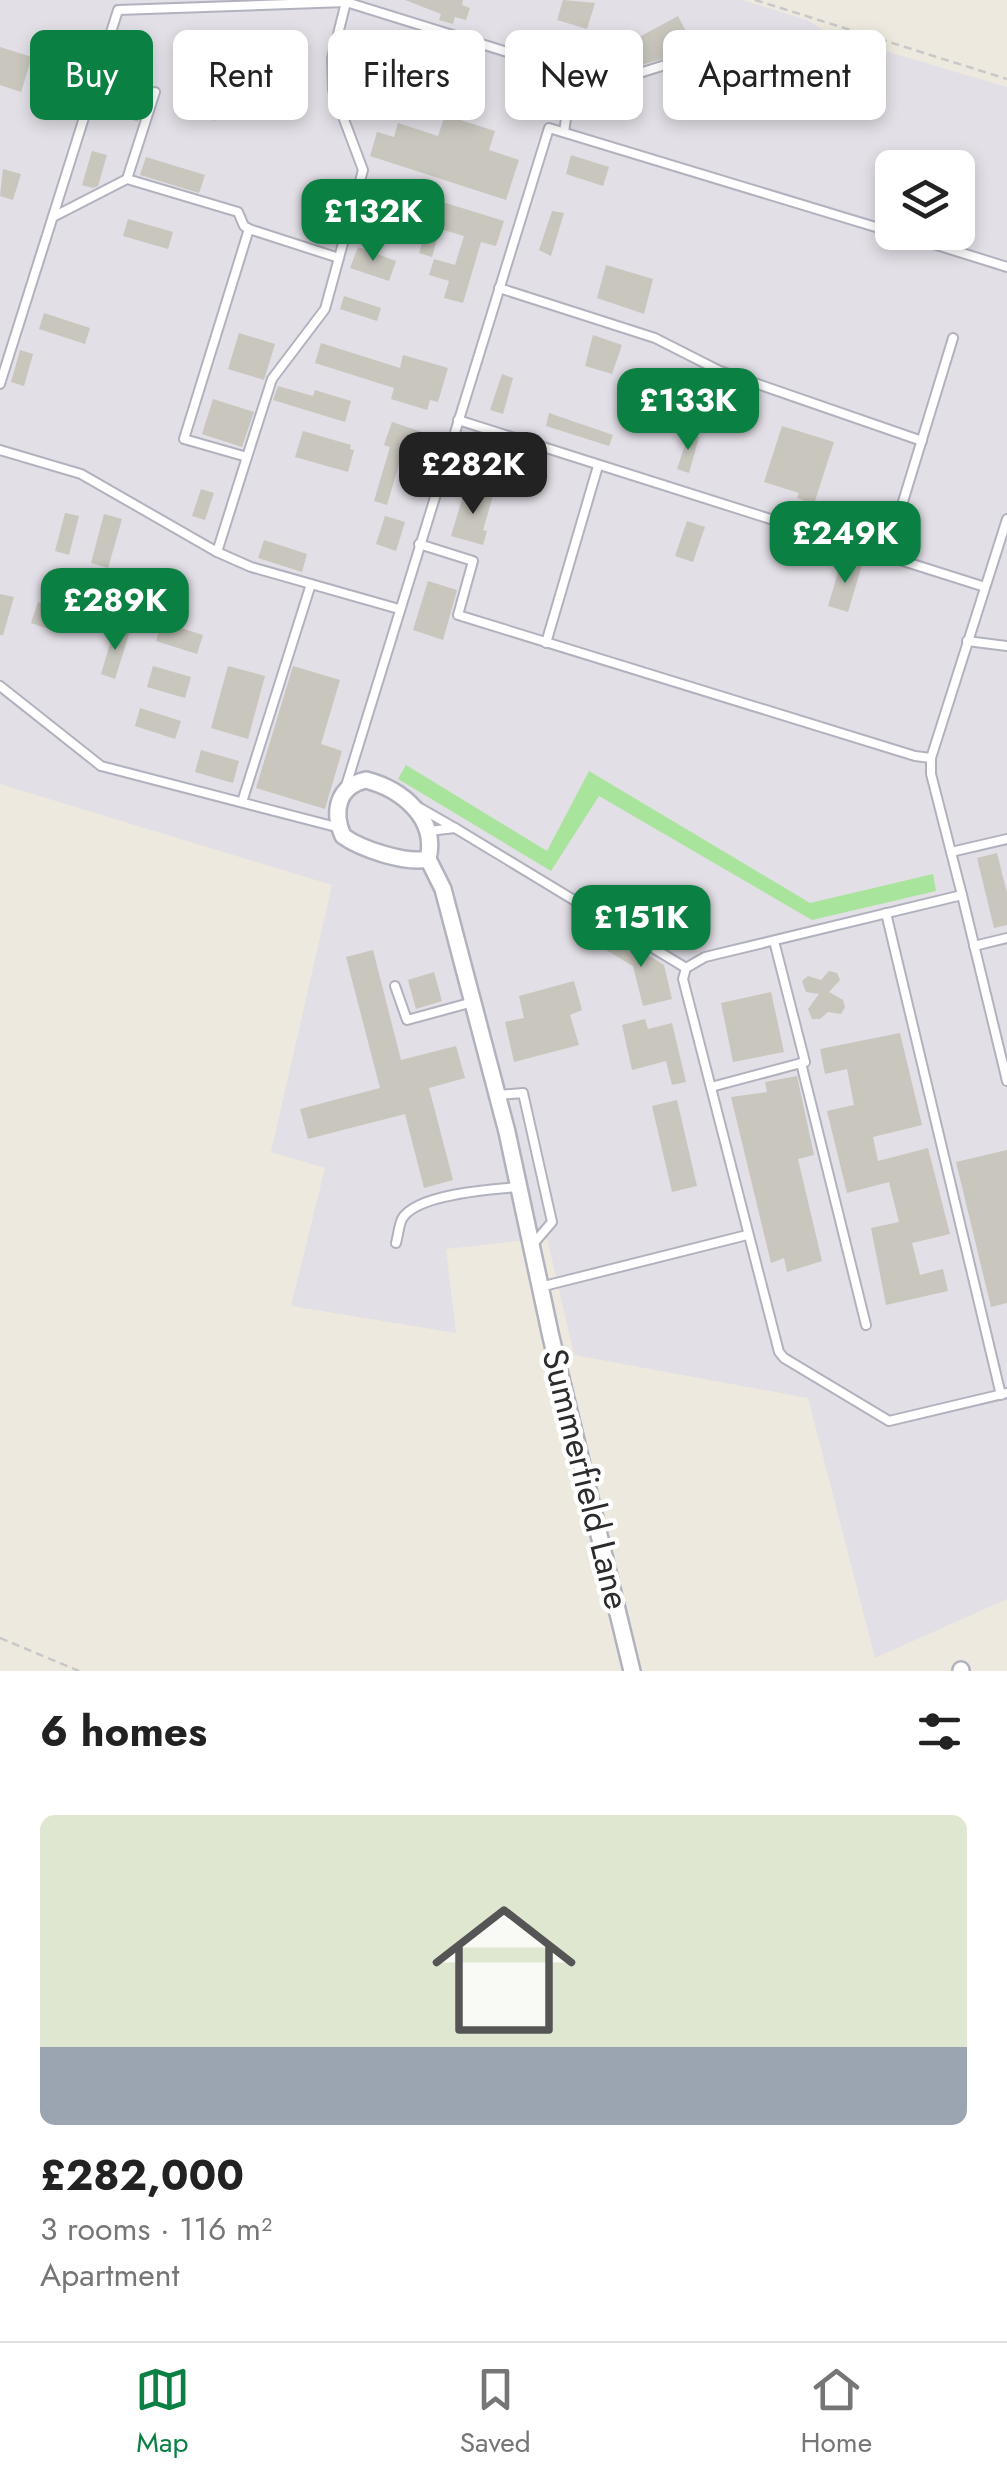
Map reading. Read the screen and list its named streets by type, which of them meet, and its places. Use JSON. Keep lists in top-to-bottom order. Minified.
{"streets":{"street":["Summerfield Lane"]},"page":{"chip":["Buy","Rent","Filters","New","Apartment"],"price":["£132K","£133K","£282K","£249K","£289K","£151K"],"heading":"6 homes","list":[{"name":"£282,000","note":"3 rooms · 116 m² · Apartment"}],"tabs":["Map","Saved","Home"]}}
